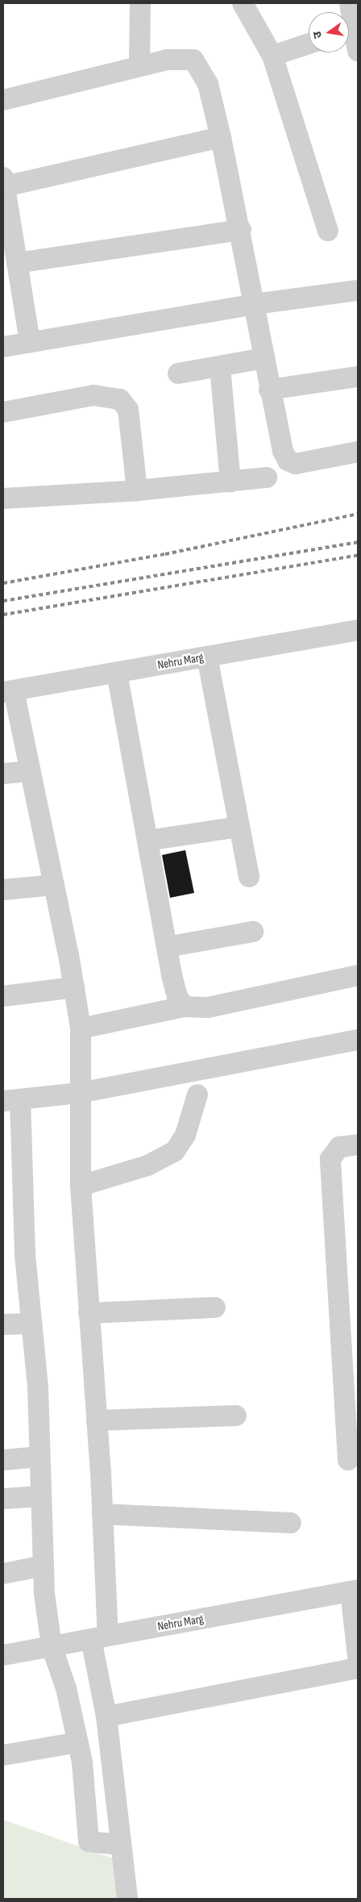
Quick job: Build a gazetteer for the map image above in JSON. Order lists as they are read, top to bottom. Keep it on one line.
{"streets":{"street":["Nehru Marg"]},"north":"left"}
